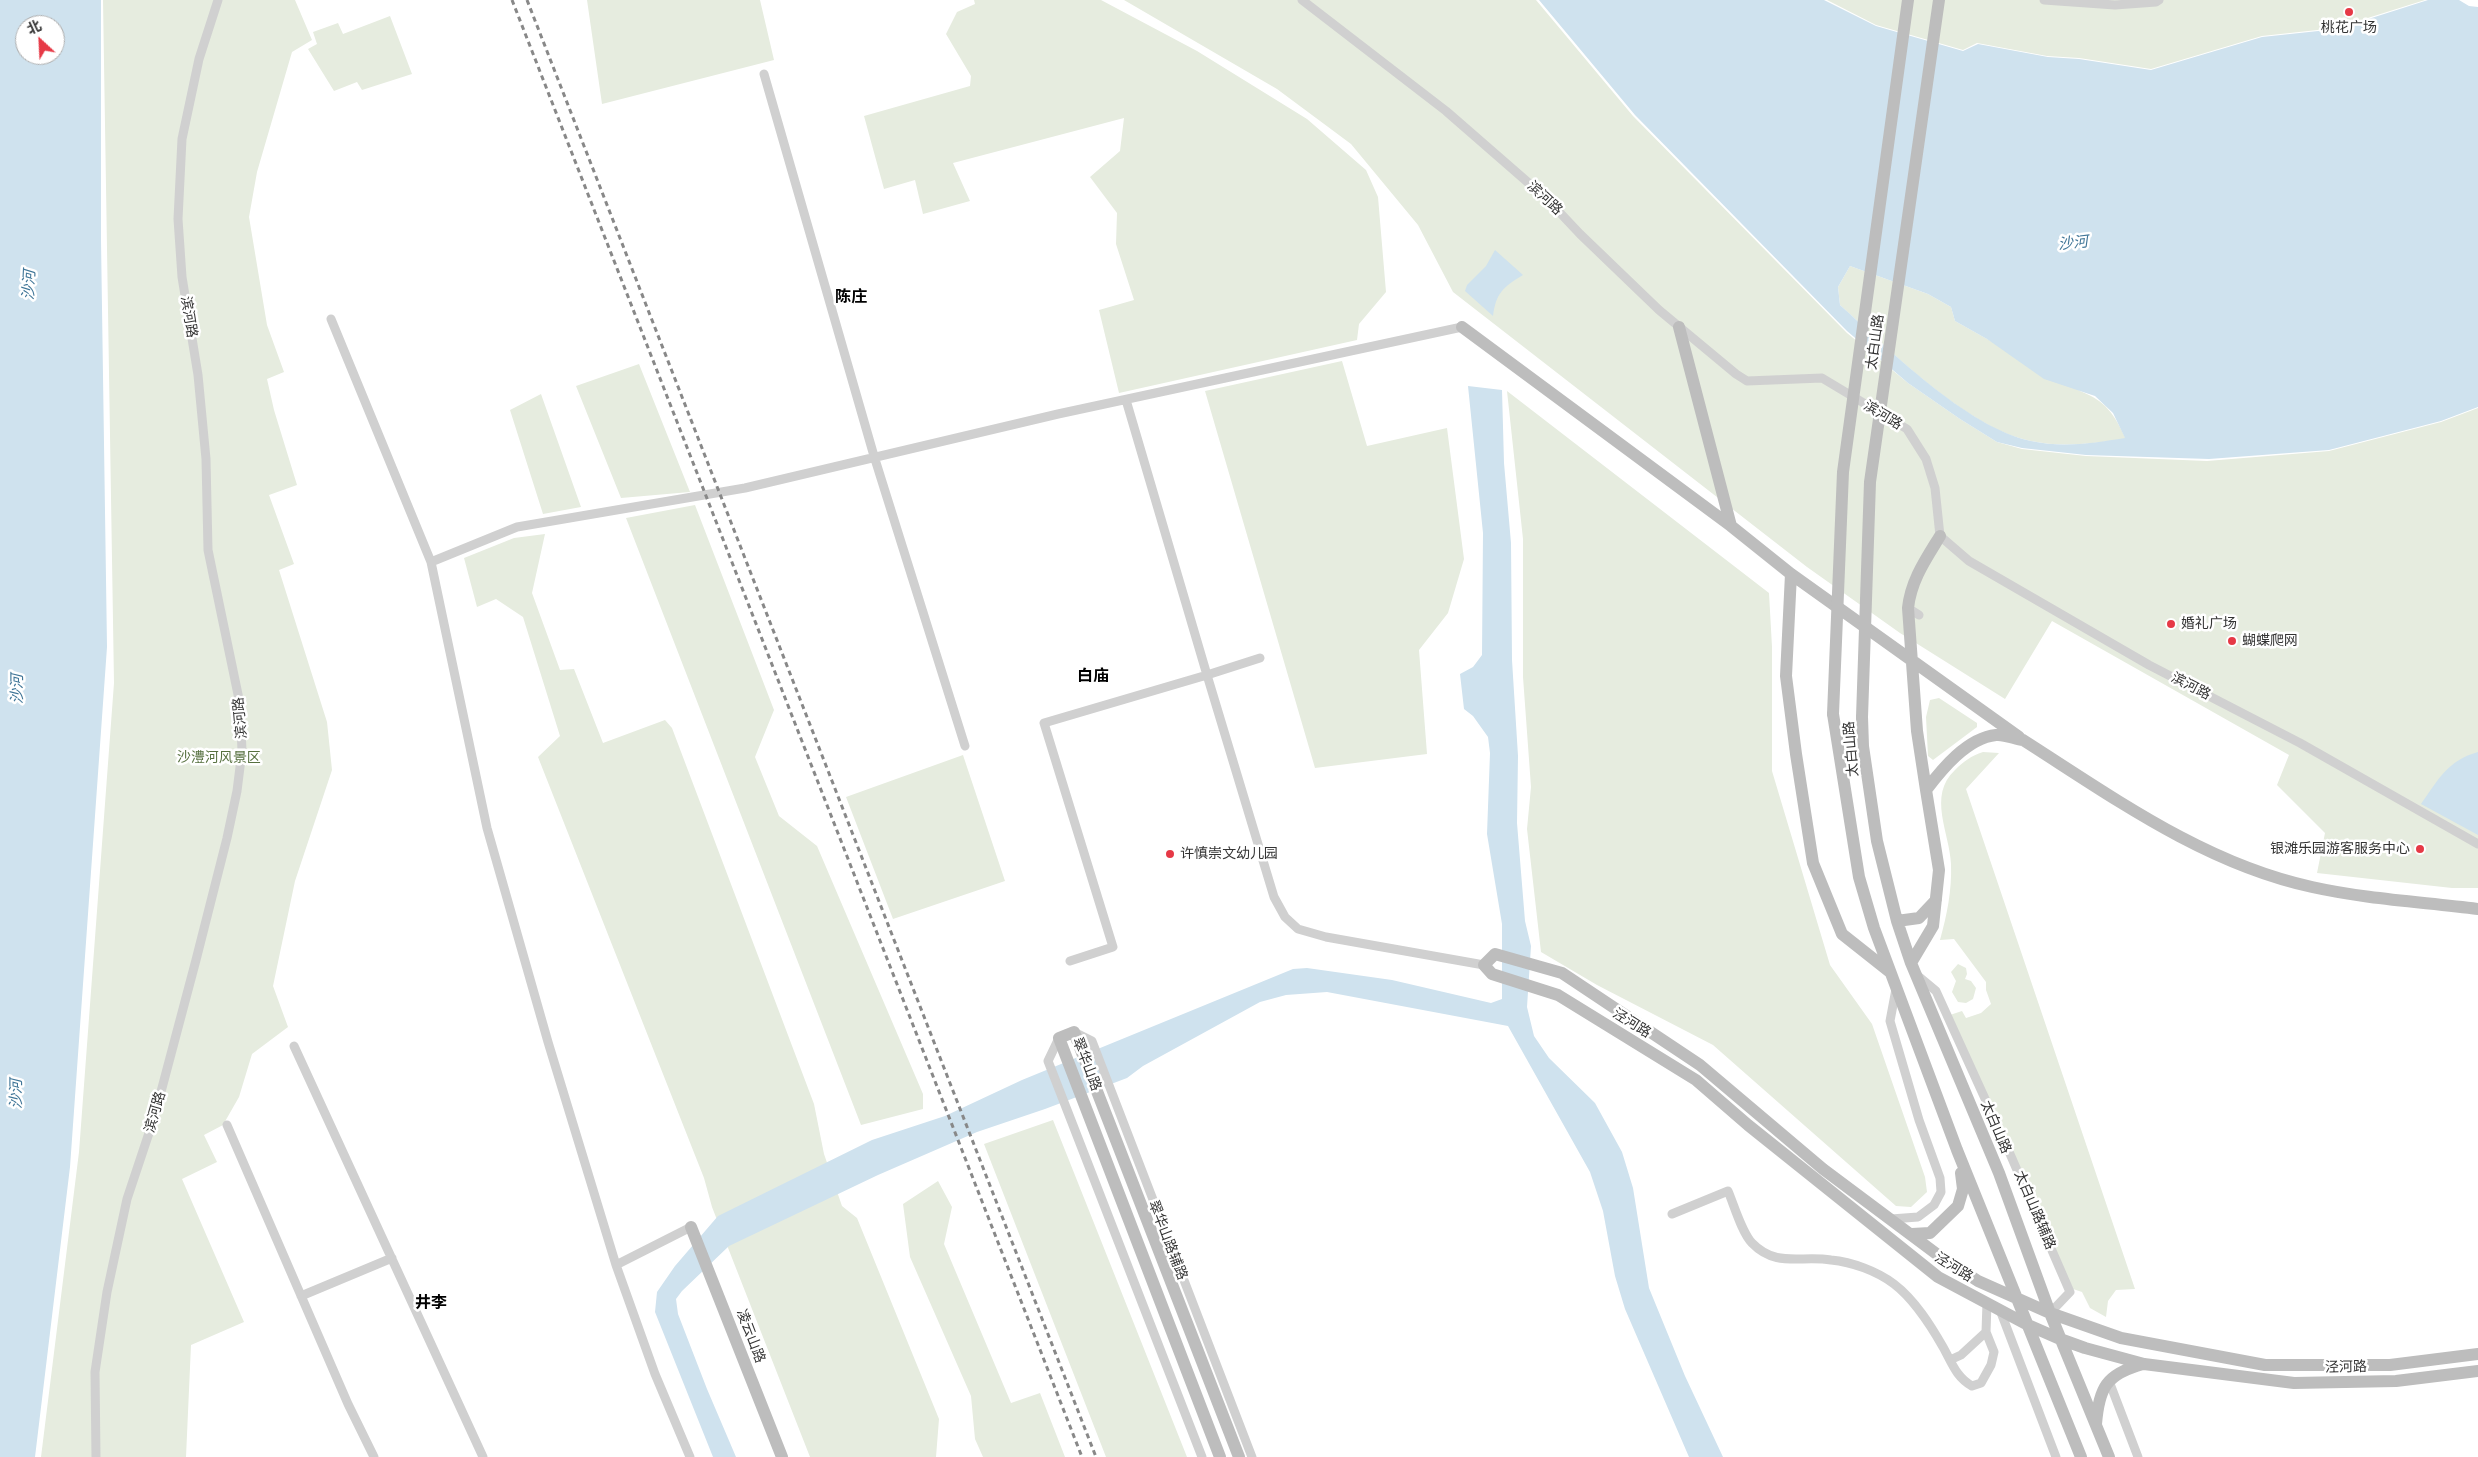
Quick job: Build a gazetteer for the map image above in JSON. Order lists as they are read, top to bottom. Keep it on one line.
{"streets":{"street":["滨河路","太白山路","泾河路","翠华山路","太白山路辅路","翠华山路辅路","凌云山路"]},"crossings":[["太白山路","泾河路"],["太白山路","太白山路辅路"],["泾河路","太白山路辅路"],["翠华山路","翠华山路辅路"]],"districts":["陈庄","白庙","井李"],"water":["沙河"],"parks":["沙澧河风景区"],"places":["桃花广场","婚礼广场","蝴蝶爬网","银滩乐园游客服务中心","许慎崇文幼儿园"],"north":"top left"}
